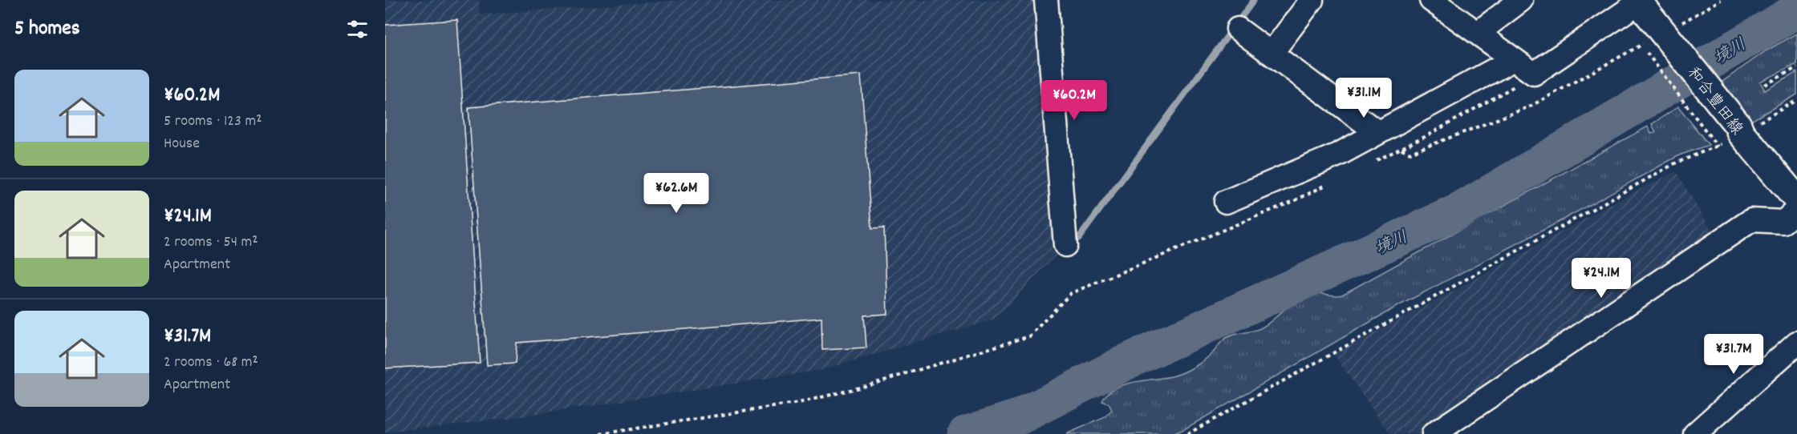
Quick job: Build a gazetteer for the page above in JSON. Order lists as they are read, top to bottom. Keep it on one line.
{"streets":{"main road":["和合豊田線"]},"water":["境川"],"page":{"heading":"5 homes","list":[{"name":"¥60.2M","note":"5 rooms · 123 m² · House"},{"name":"¥24.1M","note":"2 rooms · 54 m² · Apartment"},{"name":"¥31.7M","note":"2 rooms · 68 m² · Apartment"}],"price":["¥31.1M","¥60.2M","¥62.6M","¥24.1M","¥31.7M"]}}
